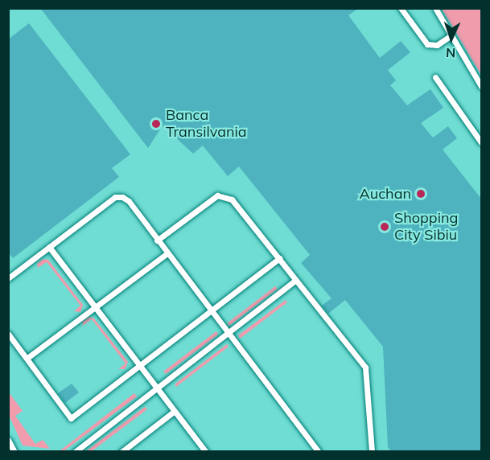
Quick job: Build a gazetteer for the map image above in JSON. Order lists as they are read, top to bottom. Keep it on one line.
{"places":["Banca Transilvania","Auchan","Shopping City Sibiu"],"north":"bottom"}
